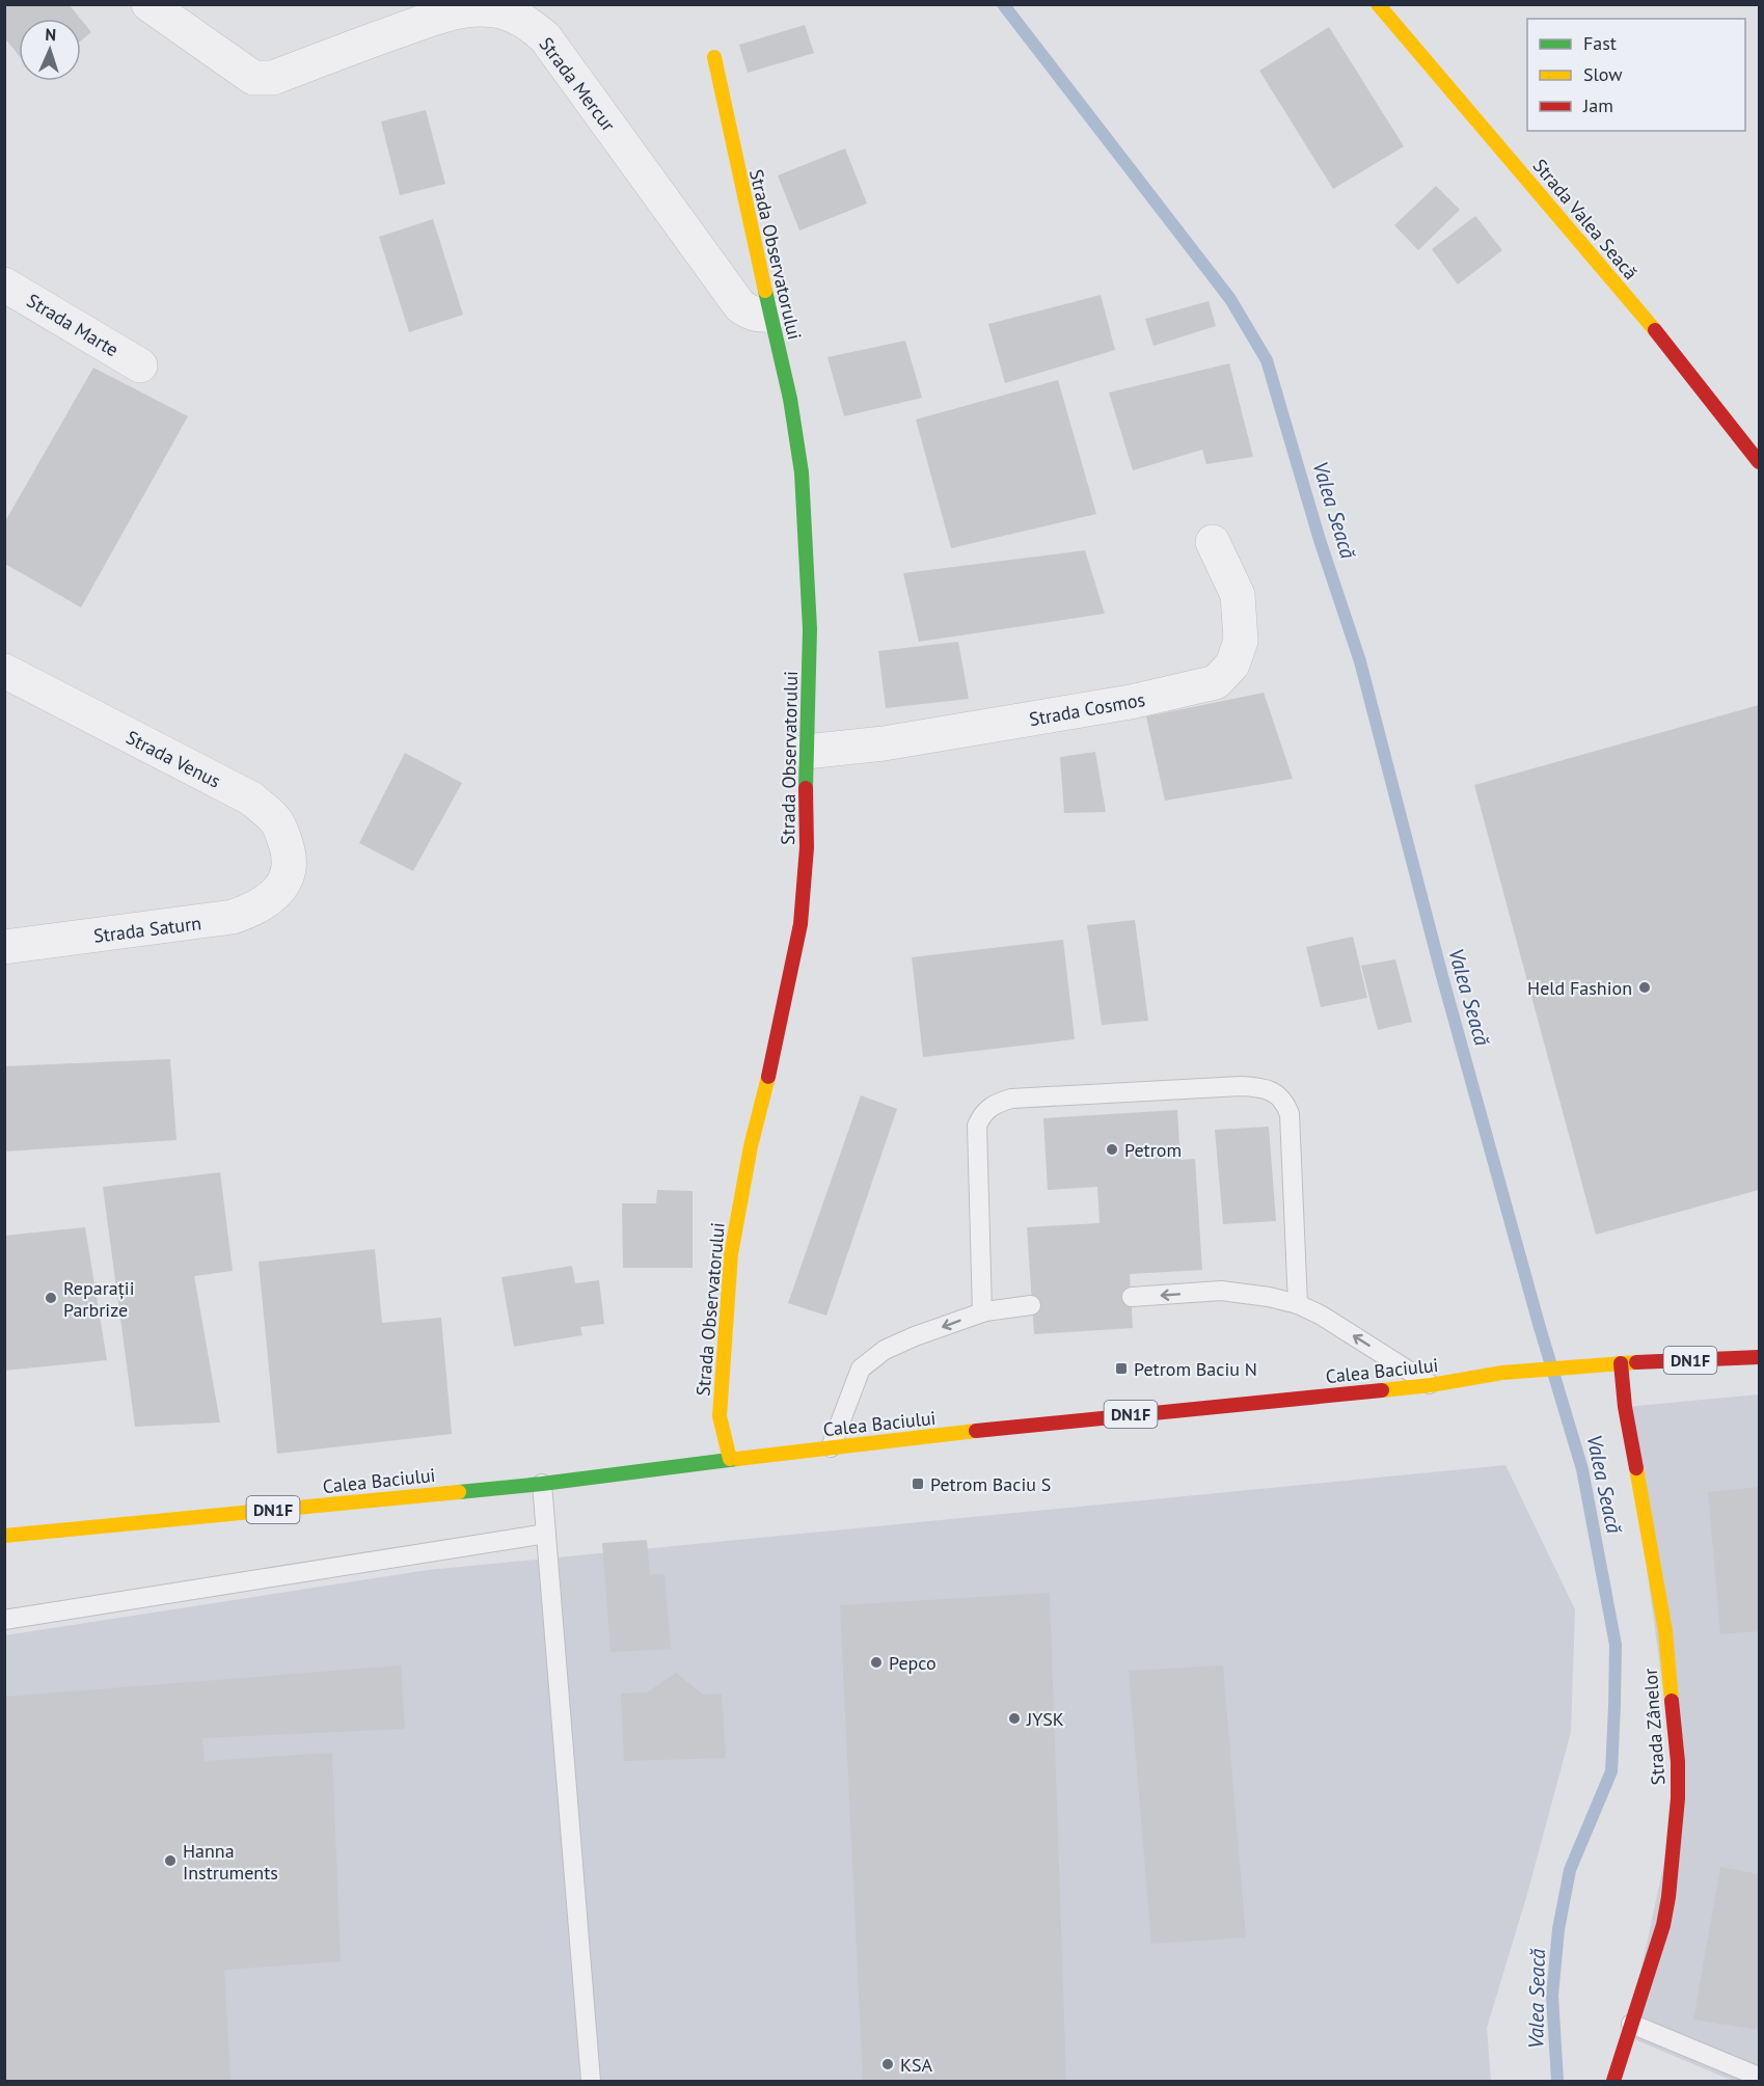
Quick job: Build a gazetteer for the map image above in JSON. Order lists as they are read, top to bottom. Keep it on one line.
{"streets":{"main road":["Strada Valea Seacă","Strada Observatorului","DN1F","Calea Baciului","Strada Zânelor"],"street":["Strada Mercur","Strada Marte","Strada Cosmos","Strada Venus","Strada Saturn"]},"crossings":[["Strada Mercur","Strada Observatorului"],["Strada Observatorului","Strada Cosmos"],["Strada Observatorului","Calea Baciului"],["Strada Venus","Strada Saturn"],["Calea Baciului","Strada Zânelor"]],"water":["Valea Seacă"],"places":{"other":["Held Fashion","Petrom","Reparații Parbrize","Pepco","JYSK","Hanna Instruments","KSA"],"transit":["Petrom Baciu N","Petrom Baciu S"]},"legend":["Fast","Slow","Jam"],"north":"top"}
